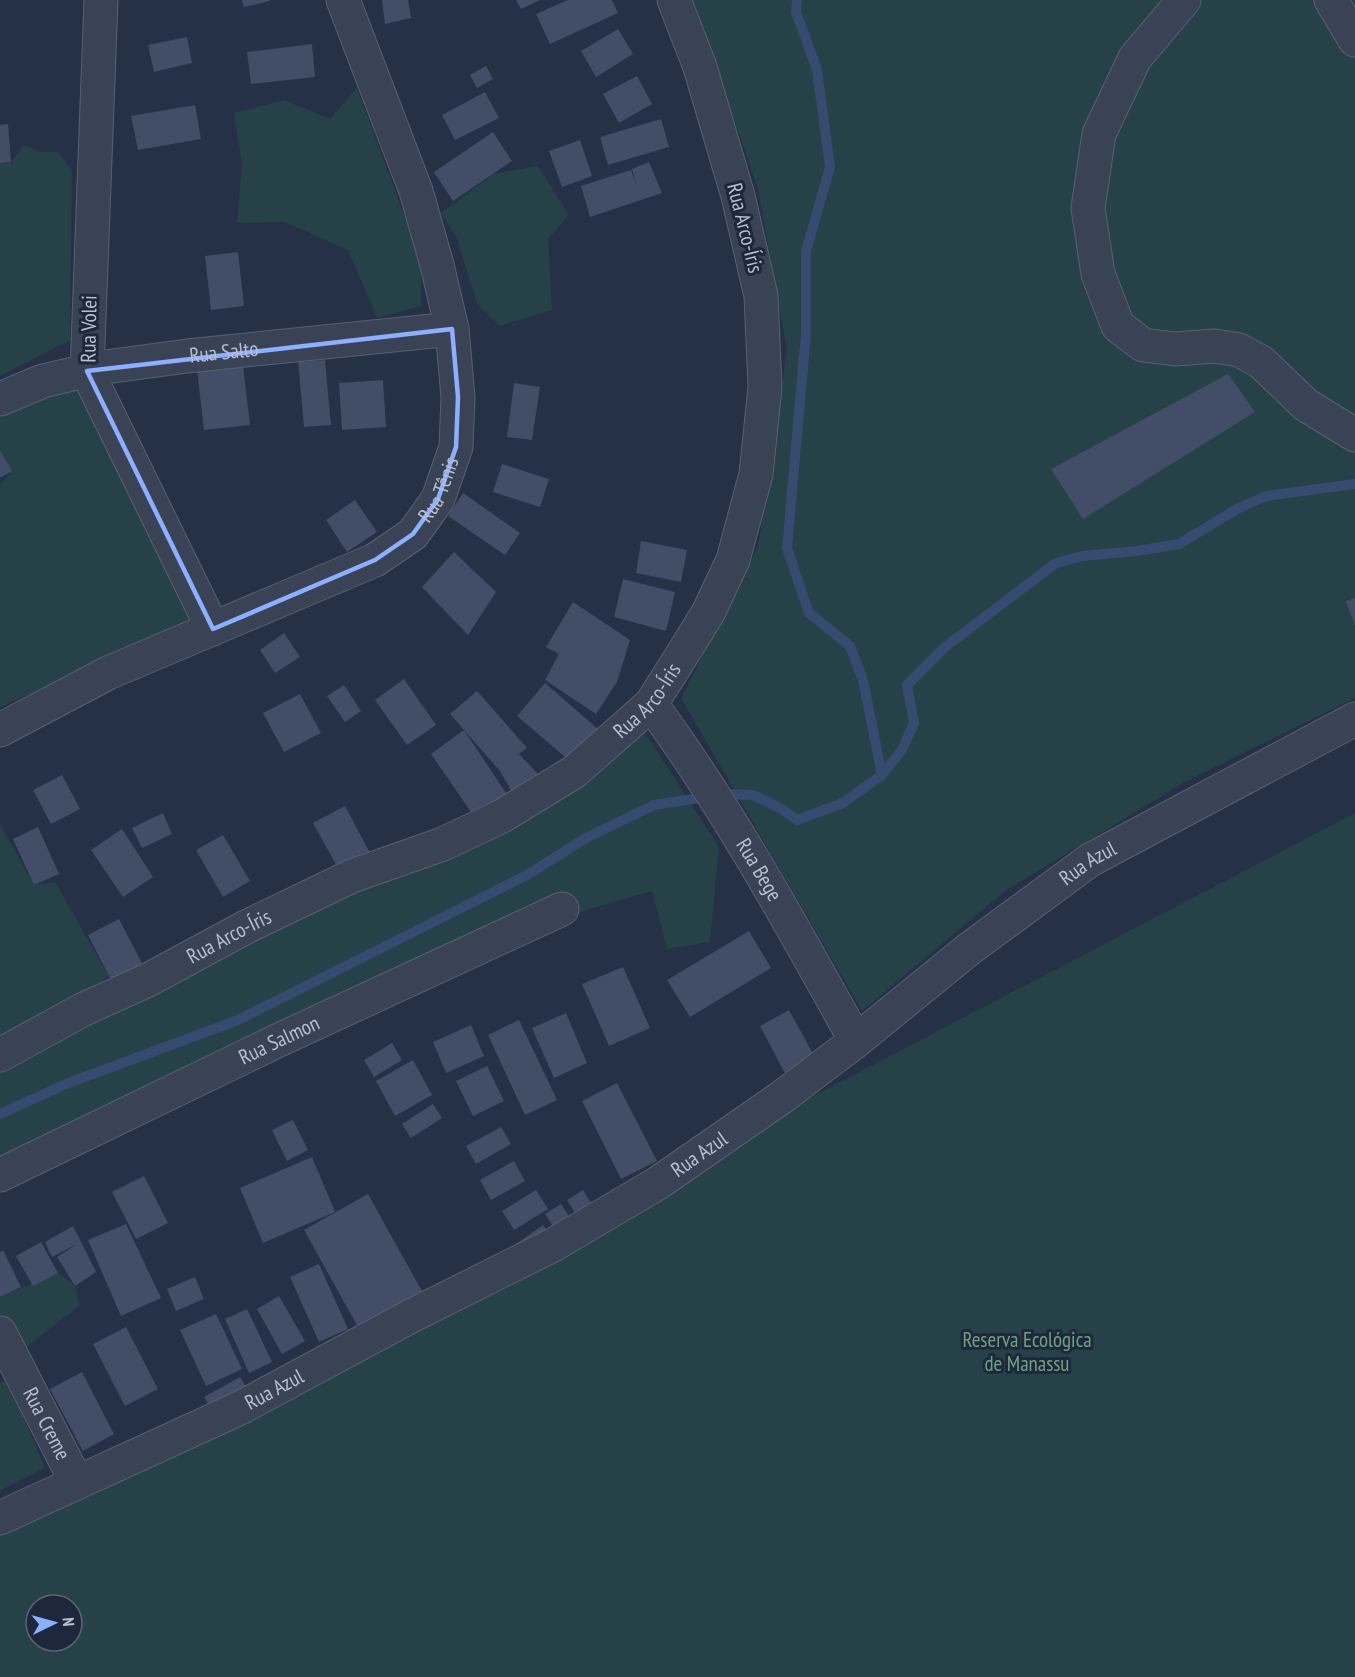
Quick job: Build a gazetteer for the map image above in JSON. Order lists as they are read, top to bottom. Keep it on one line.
{"streets":{"street":["Rua Arco-Íris","Rua Volei","Rua Salto","Rua Tênis","Rua Azul","Rua Bege","Rua Salmon","Rua Creme"]},"crossings":[["Rua Arco-Íris","Rua Bege"],["Rua Volei","Rua Salto"],["Rua Volei","Rua Tênis"],["Rua Salto","Rua Tênis"],["Rua Azul","Rua Bege"],["Rua Azul","Rua Creme"]],"parks":["Reserva Ecológica de Manassu"],"north":"right"}
